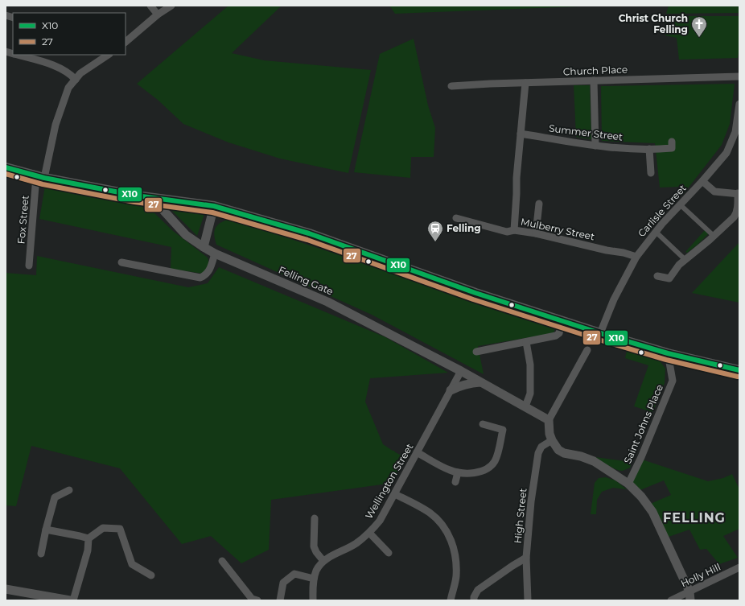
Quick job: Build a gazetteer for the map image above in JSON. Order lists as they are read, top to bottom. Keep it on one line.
{"streets":{"street":["Church Place","Summer Street","Carlisle Street","Fox Street","Mulberry Street","Felling Gate","Saint Johns Place","Wellington Street","High Street","Holly Hill"]},"crossings":[["Carlisle Street","Mulberry Street"],["Felling Gate","Wellington Street"]],"districts":["FELLING"],"places":{"church":["Christ Church Felling"],"station":["Felling"]},"lines":["transit line X10","transit line 27"],"legend":["X10","27"]}
